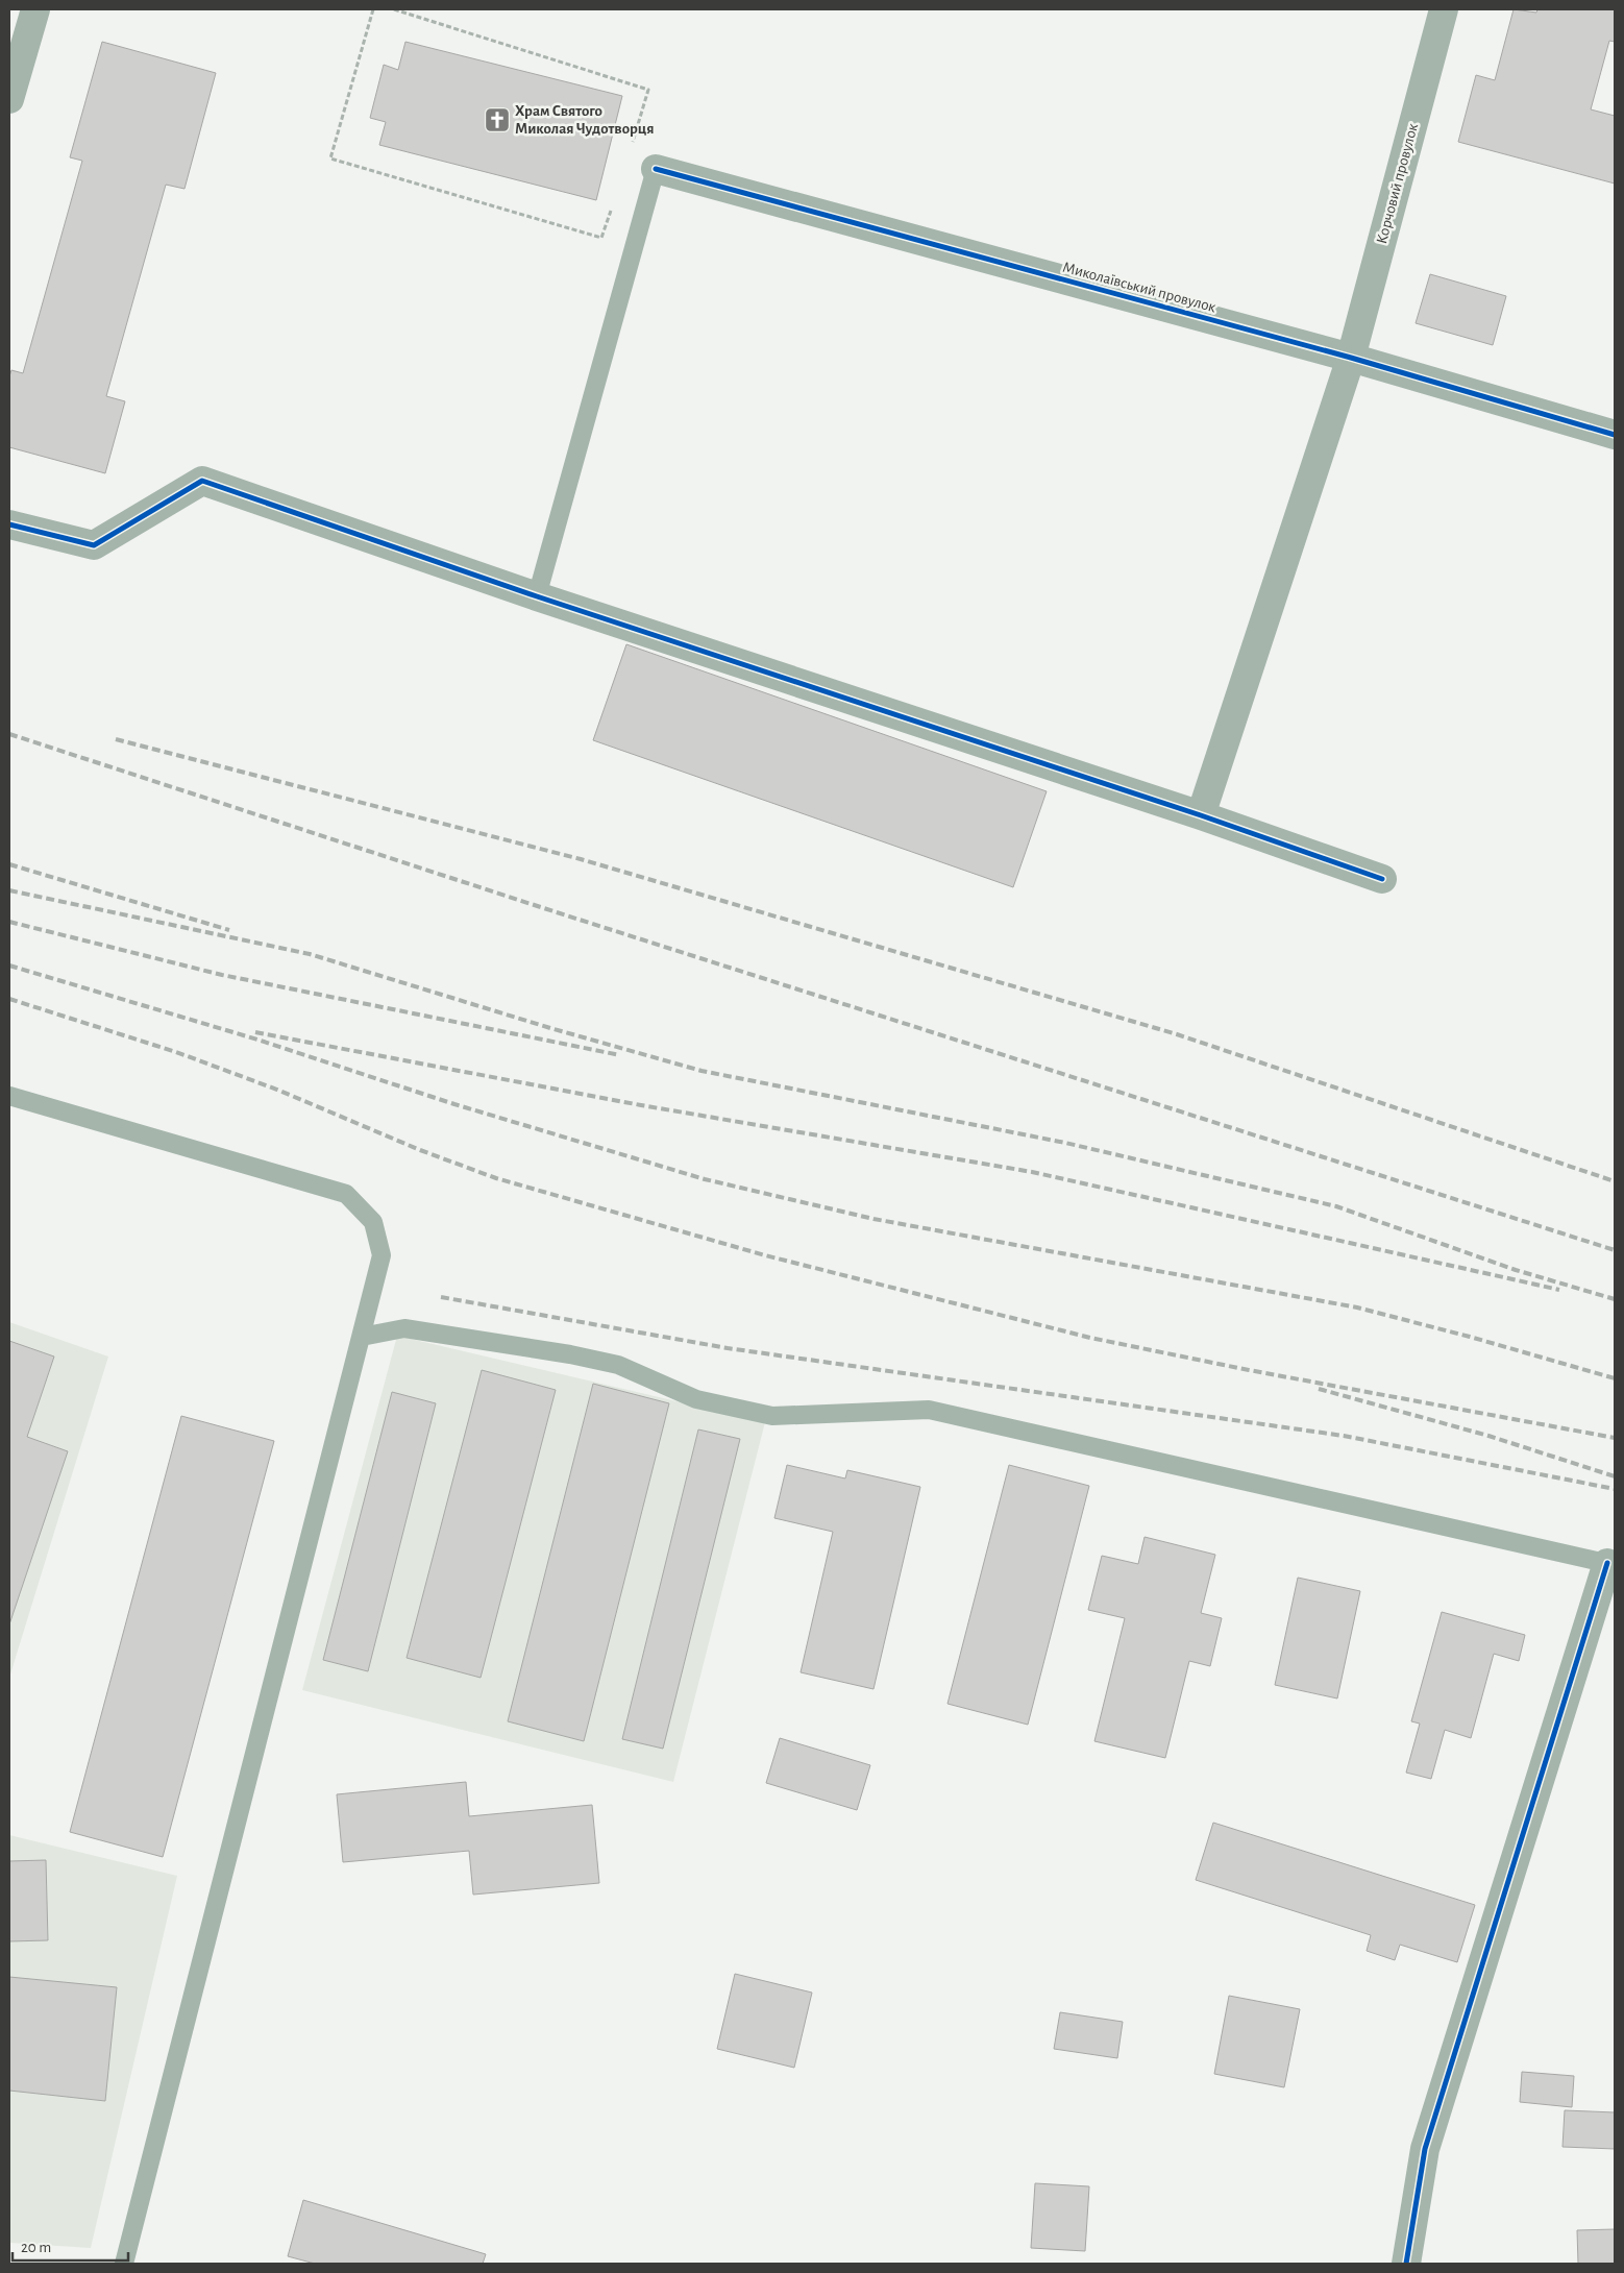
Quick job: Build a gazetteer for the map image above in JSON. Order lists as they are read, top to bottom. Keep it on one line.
{"streets":{"street":["Корчовий провулок","Миколаївський провулок"]},"crossings":[["Корчовий провулок","Миколаївський провулок"]],"places":{"church":["Храм Святого Миколая Чудотворця"]},"scale_bar":"20 m"}
